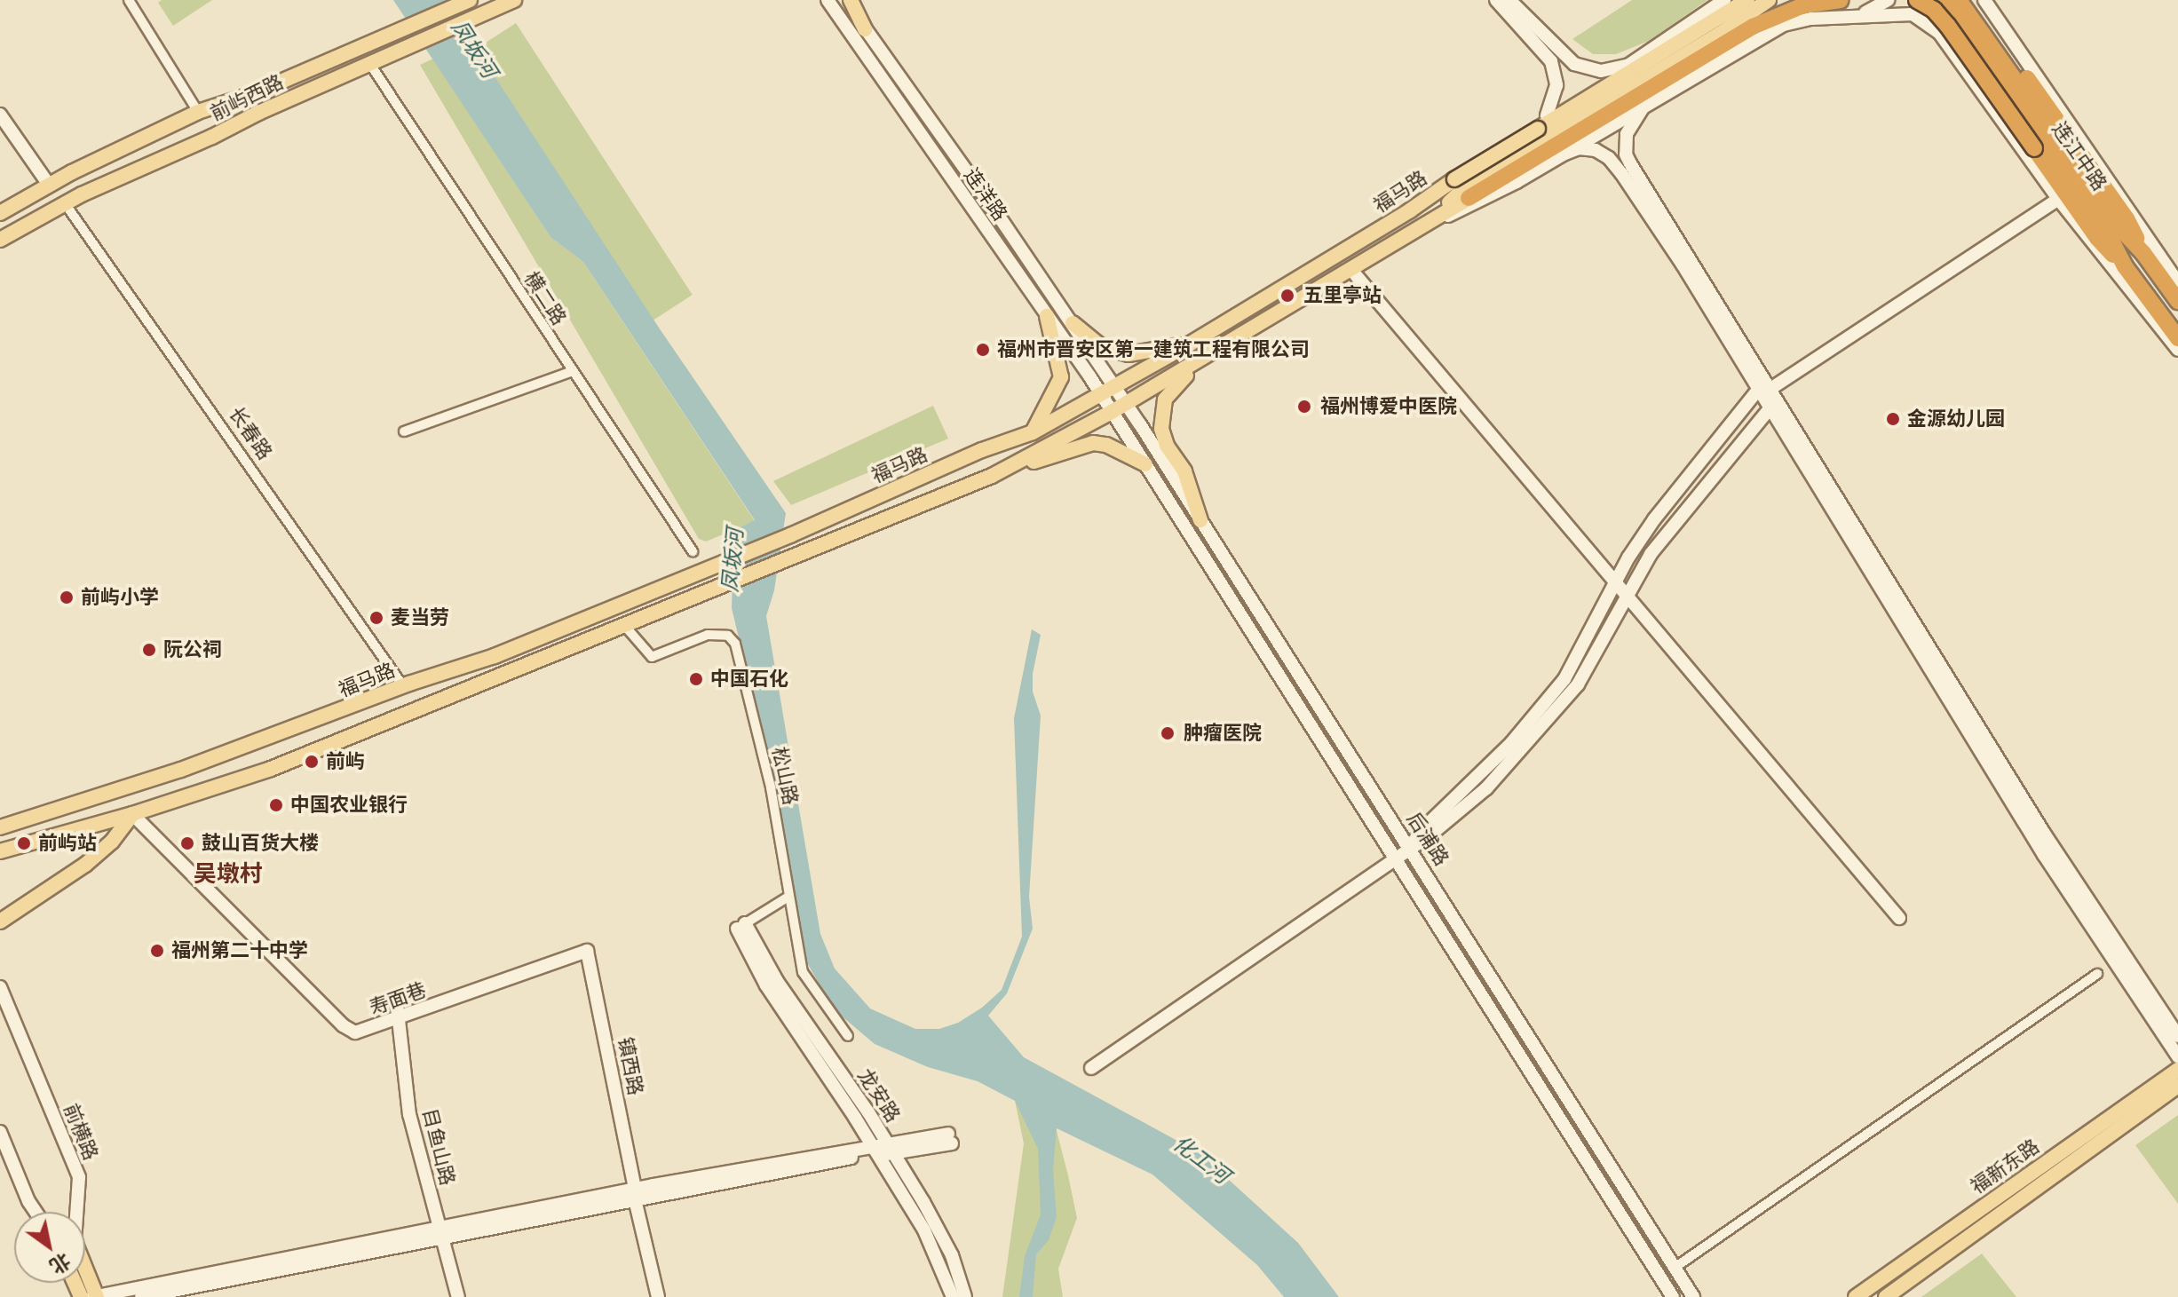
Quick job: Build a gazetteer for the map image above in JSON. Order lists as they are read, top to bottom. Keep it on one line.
{"streets":{"highway":["连江中路"],"main road":["前屿西路","福马路","连洋路","后浦路","寿面巷","镇西路","龙安路","前横路","目鱼山路","福新东路"],"street":["横二路","长春路","松山路"]},"crossings":[["前屿西路","横二路"],["前屿西路","长春路"],["福马路","连洋路"],["福马路","长春路"],["福马路","松山路"],["福马路","后浦路"],["福马路","寿面巷"],["连洋路","后浦路"],["寿面巷","镇西路"],["寿面巷","目鱼山路"]],"districts":["吴墩村"],"water":["凤坂河","化工河"],"places":["五里亭站","福州市晋安区第一建筑工程有限公司","福州博爱中医院","金源幼儿园","前屿小学","麦当劳","阮公祠","中国石化","肿瘤医院","前屿","中国农业银行","前屿站","鼓山百货大楼","福州第二十中学"],"north":"bottom right"}
